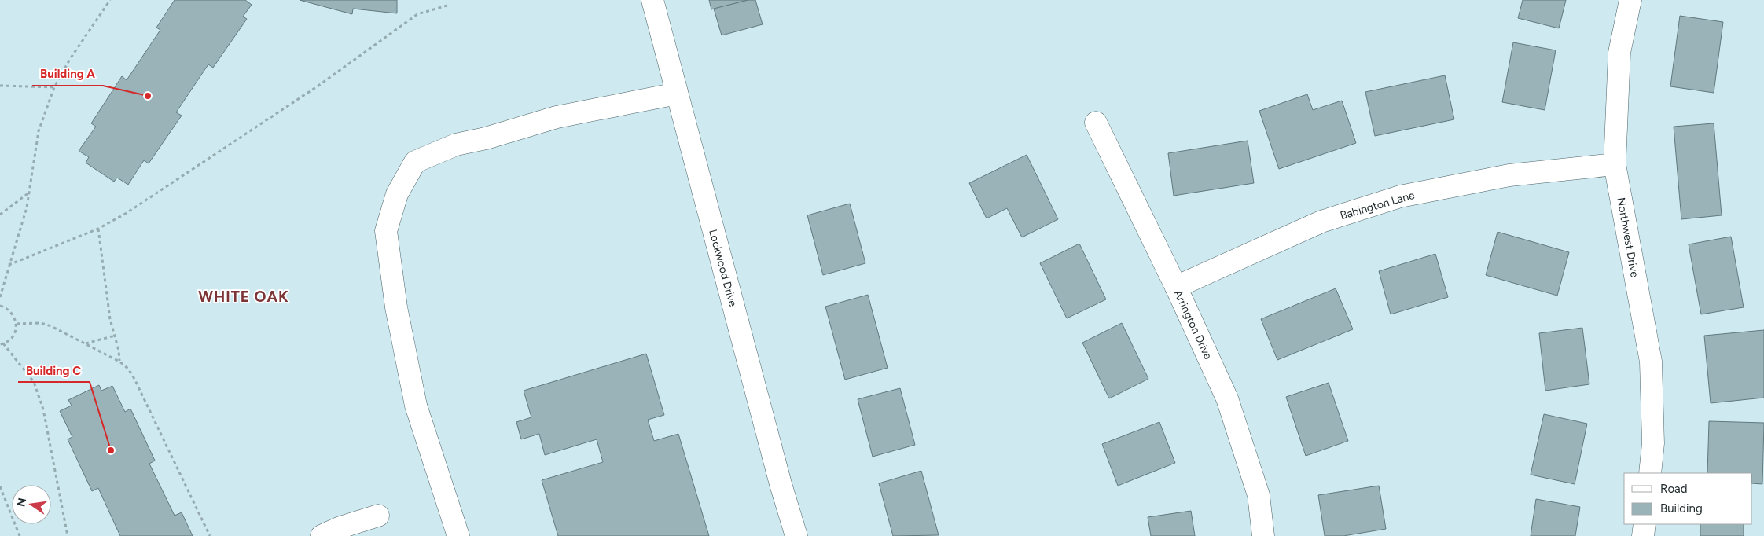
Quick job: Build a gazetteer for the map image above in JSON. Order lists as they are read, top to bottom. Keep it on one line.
{"streets":{"street":["Babington Lane","Northwest Drive","Lockwood Drive","Arrington Drive"]},"crossings":[["Babington Lane","Northwest Drive"],["Babington Lane","Arrington Drive"]],"districts":["WHITE OAK"],"places":["Building A","Building C"],"legend":["Road","Building"],"north":"left"}
